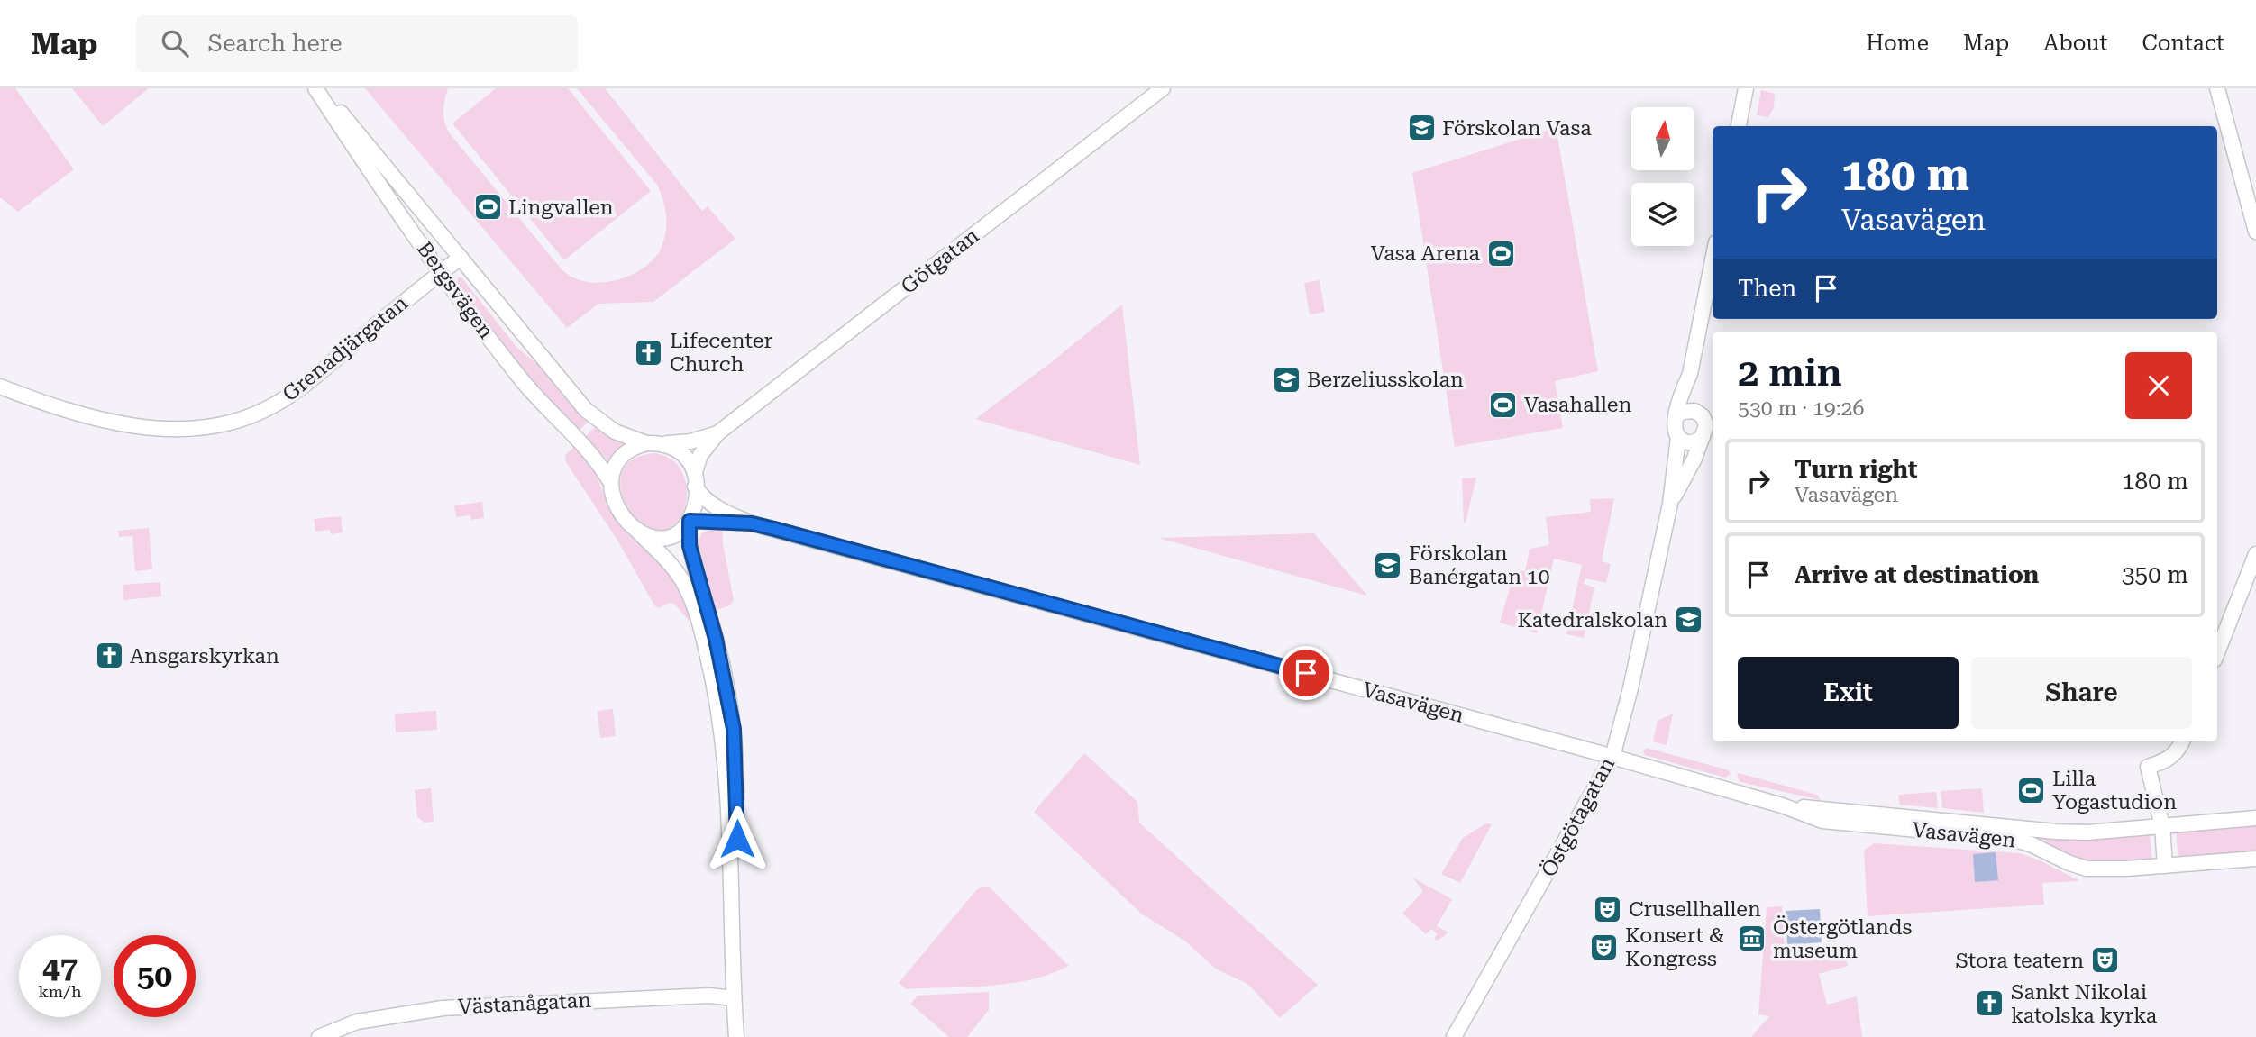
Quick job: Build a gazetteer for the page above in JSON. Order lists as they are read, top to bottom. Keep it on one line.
{"streets":{"main road":["Götgatan","Bergsvägen","Grenadjärgatan","Vasavägen","Östgötagatan","Västanågatan"]},"crossings":[["Götgatan","Bergsvägen"],["Götgatan","Vasavägen"],["Bergsvägen","Grenadjärgatan"],["Bergsvägen","Vasavägen"],["Vasavägen","Östgötagatan"]],"places":{"school or university":["Förskolan Vasa","Berzeliusskolan","Förskolan Banérgatan 10","Katedralskolan"],"sports":["Lingvallen","Vasa Arena","Vasahallen","Lilla Yogastudion"],"church":["Lifecenter Church","Ansgarskyrkan","Sankt Nikolai katolska kyrka"],"theatre":["Crusellhallen","Konsert & Kongress","Stora teatern"],"museum":["Östergötlands museum"]},"north":"top","page":{"header":"Map","search":"Search here","nav":["Home","Map","About","Contact"],"turn":["180 m","Vasavägen"],"then":"Then","heading":["2 min","530 m · 19:26"],"list":[{"name":"Turn right","note":"Vasavägen","value":"180 m"},{"name":"Arrive at destination","value":"350 m"}],"buttons":["Exit","Share"],"speed":"47 km/h","limit":"50"}}
